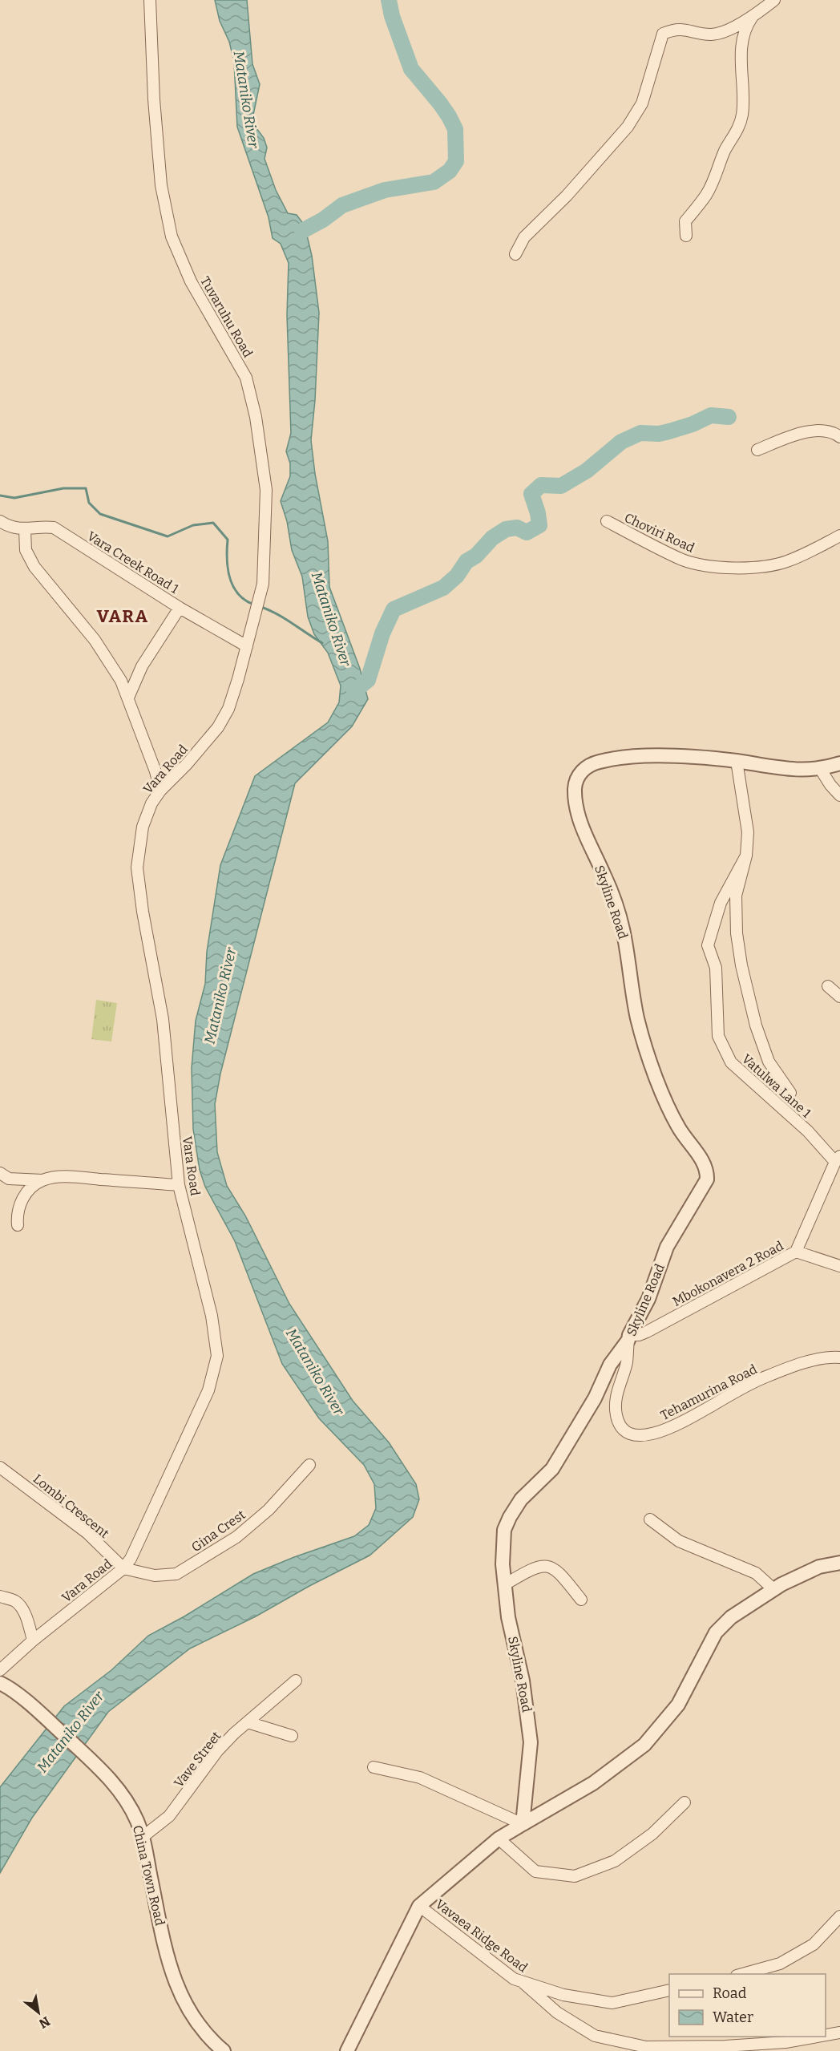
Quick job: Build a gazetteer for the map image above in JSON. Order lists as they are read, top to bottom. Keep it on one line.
{"streets":{"street":["Tuvaruhu Road","Choviri Road","Vara Creek Road 1","Vara Road","Skyline Road","Vatulwa Lane 1","Mbokonavera 2 Road","Tehamurina Road","Lombi Crescent","Gina Crest","Vave Street","China Town Road","Vavaea Ridge Road"]},"crossings":[["Tuvaruhu Road","Vara Creek Road 1"],["Tuvaruhu Road","Vara Road"],["Vara Creek Road 1","Vara Road"],["Vara Road","Lombi Crescent"],["Vara Road","Gina Crest"],["Skyline Road","Mbokonavera 2 Road"],["Skyline Road","Tehamurina Road"],["Mbokonavera 2 Road","Tehamurina Road"],["Lombi Crescent","Gina Crest"],["Vave Street","China Town Road"]],"districts":["VARA"],"water":["Mataniko River"],"legend":["Road","Water"],"north":"bottom right"}
